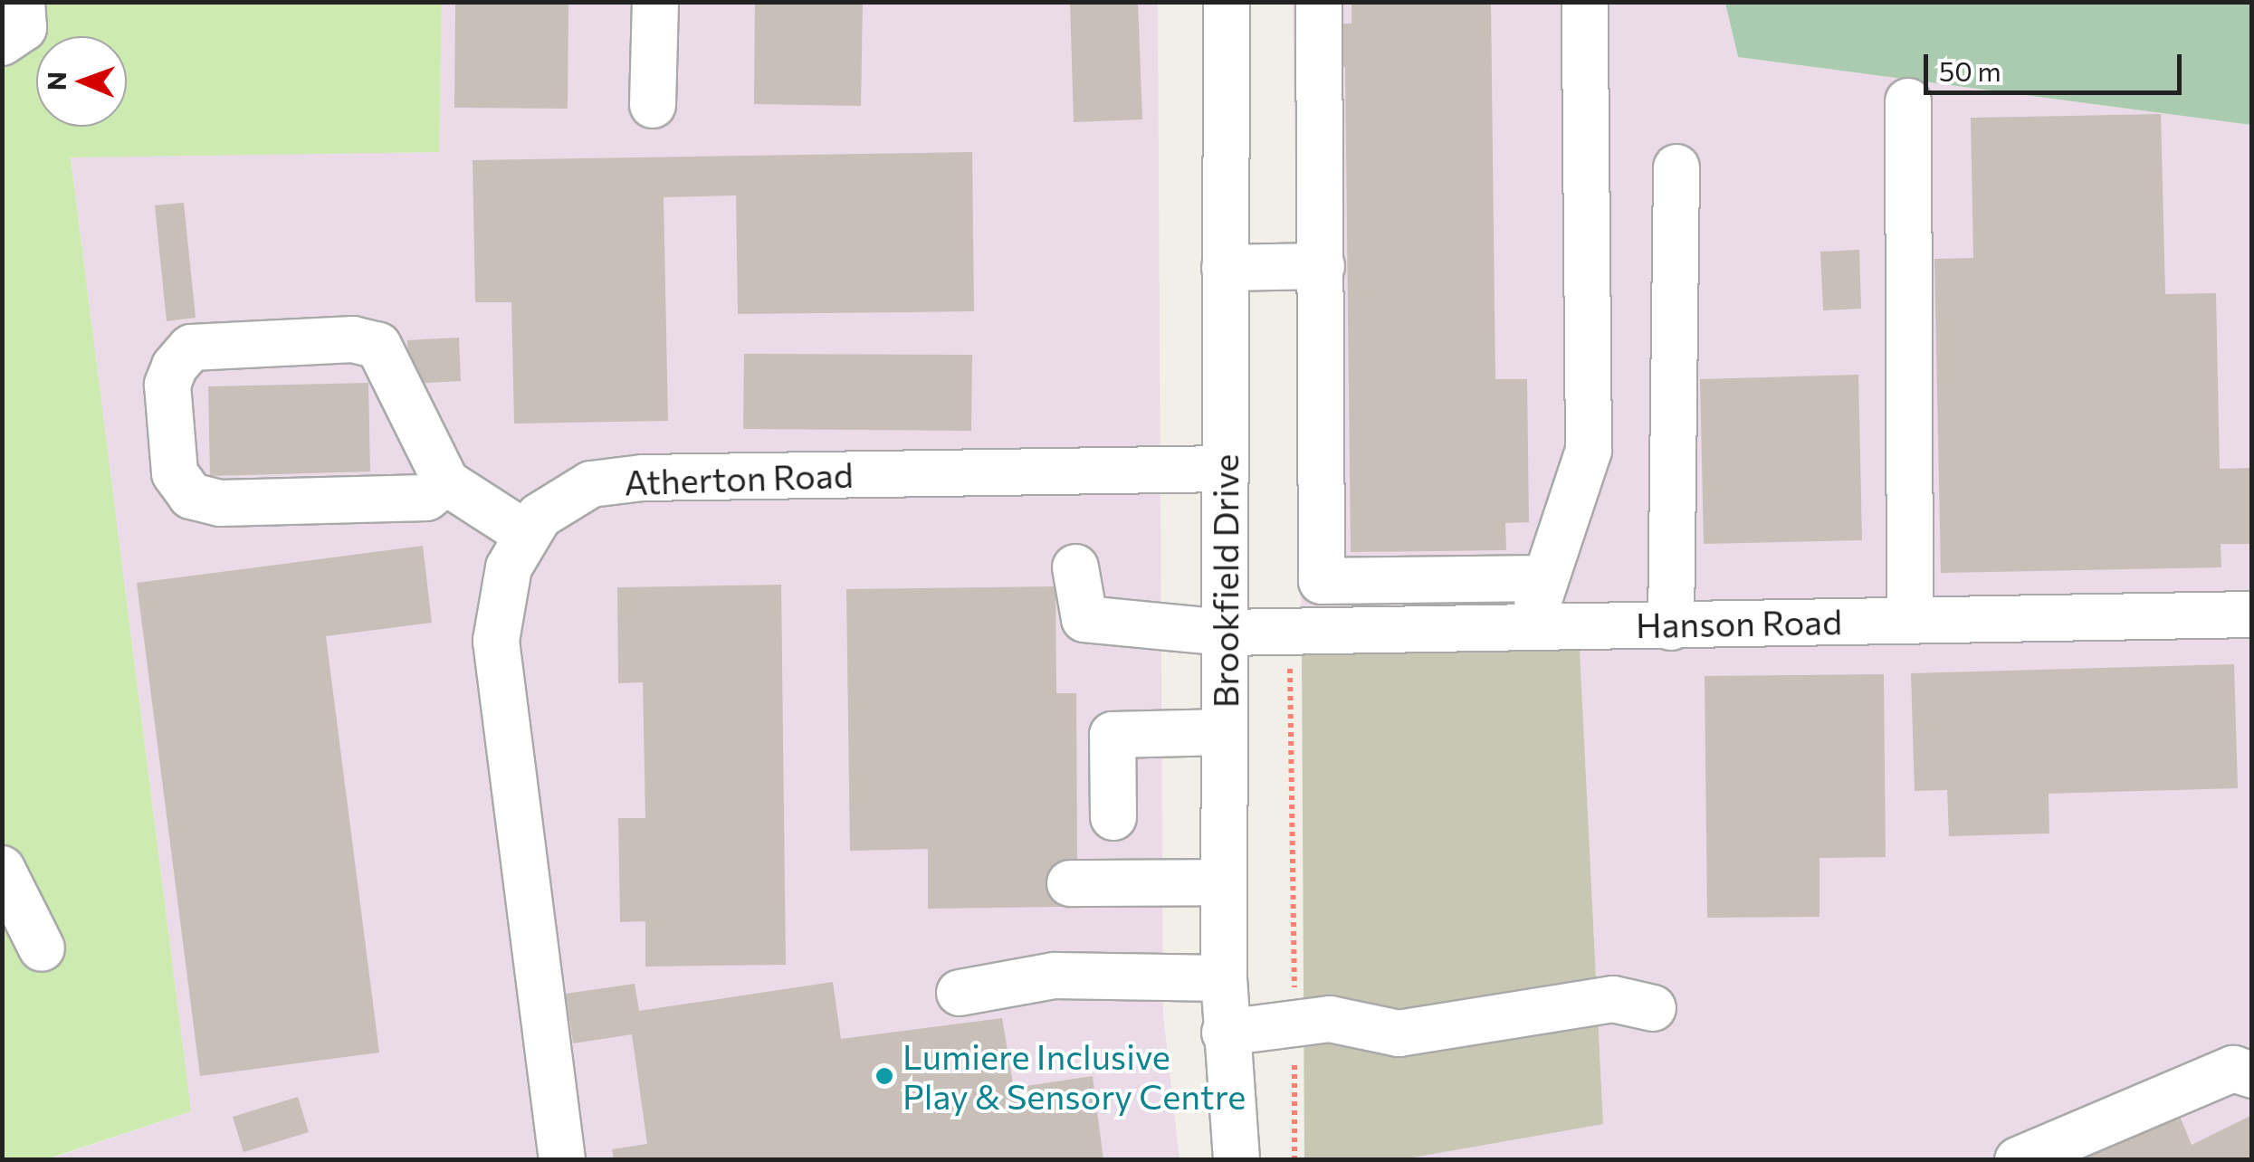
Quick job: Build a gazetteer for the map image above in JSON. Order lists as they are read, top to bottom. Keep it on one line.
{"streets":{"street":["Atherton Road","Brookfield Drive","Hanson Road"]},"crossings":[["Atherton Road","Brookfield Drive"],["Brookfield Drive","Hanson Road"]],"places":["Lumiere Inclusive Play & Sensory Centre"],"scale_bar":"50 m","north":"left"}
